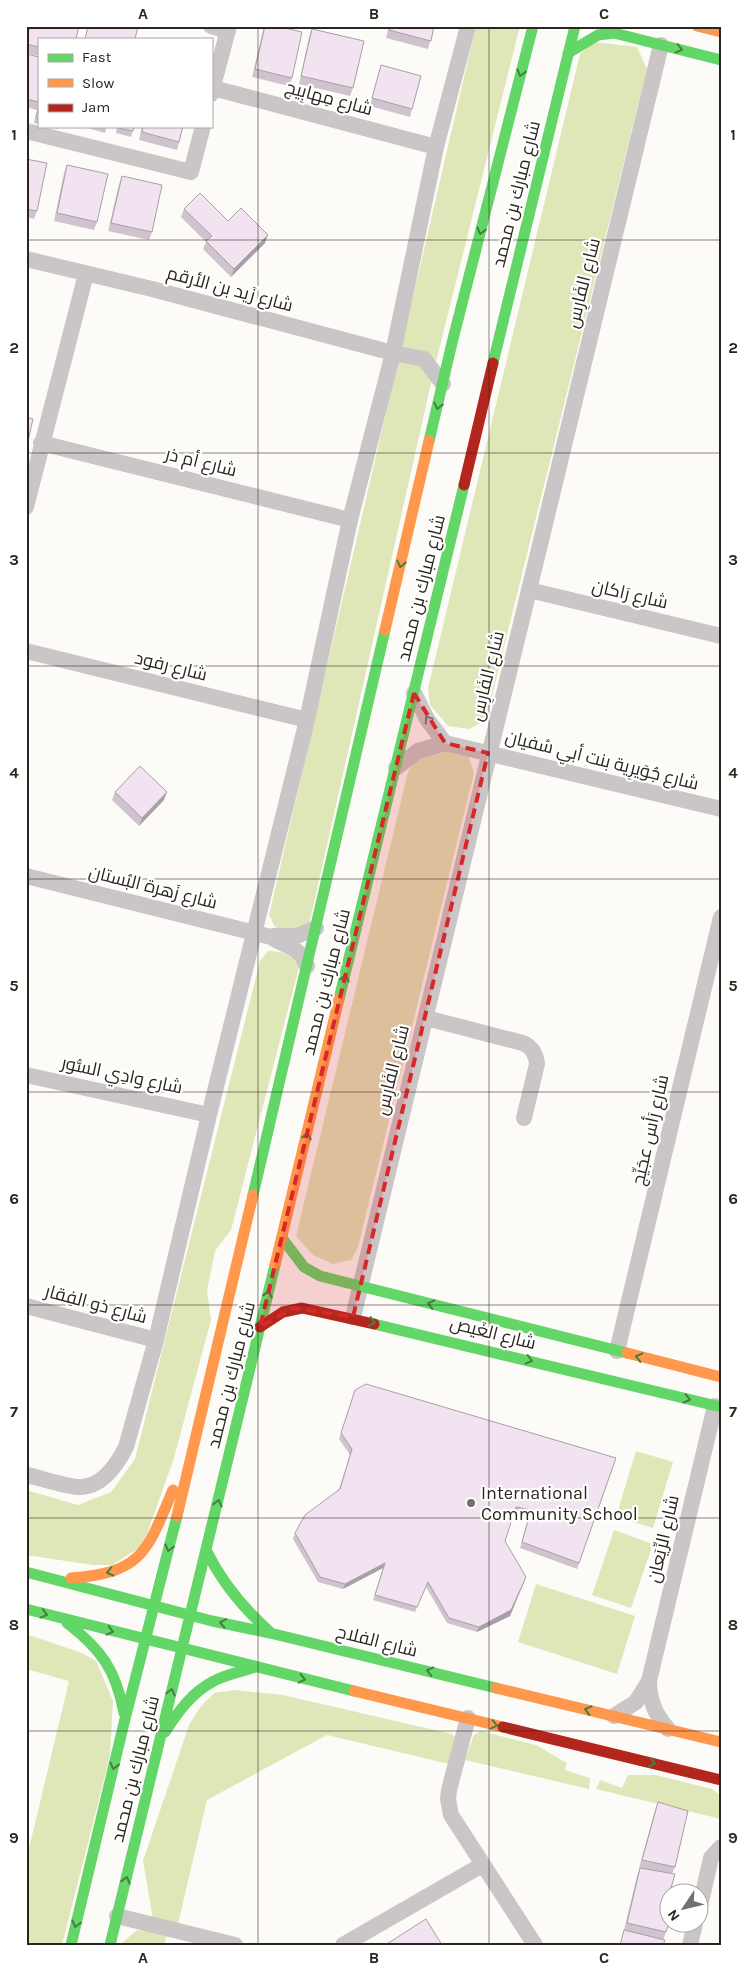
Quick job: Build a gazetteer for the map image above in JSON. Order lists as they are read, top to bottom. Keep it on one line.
{"streets":{"main road":["شارع مبارك بن محمد","شارع الغَيص","شارع الفلاح"],"street":["شارع مِهابِيج","شارع الفَارِس","شارع زَيد بن الأرقم","شارع أم ذر","شارع رَاكان","شارع رفود","شارع جُوَيرِية بنت أبي سُفيان","شارع زَهرة البُستان","شارع وادِي السُّور","شارع رَأس عجَيِّج","شارع ذو الفِقار","شارع الرِّيَعان"]},"crossings":[["شارع مبارك بن محمد","شارع جُوَيرِية بنت أبي سُفيان"],["شارع مبارك بن محمد","شارع زَهرة البُستان"],["شارع مبارك بن محمد","شارع الغَيص"],["شارع مبارك بن محمد","شارع الفلاح"],["شارع الفَارِس","شارع رَاكان"],["شارع الفَارِس","شارع جُوَيرِية بنت أبي سُفيان"],["شارع الفَارِس","شارع الغَيص"],["شارع رَأس عجَيِّج","شارع الغَيص"],["شارع الغَيص","شارع الرِّيَعان"],["شارع الرِّيَعان","شارع الفلاح"]],"places":["International Community School"],"legend":["Fast","Slow","Jam"],"north":"bottom left","grid":{"columns":["A","B","C"],"rows":["1","2","3","4","5","6","7","8","9"]}}
